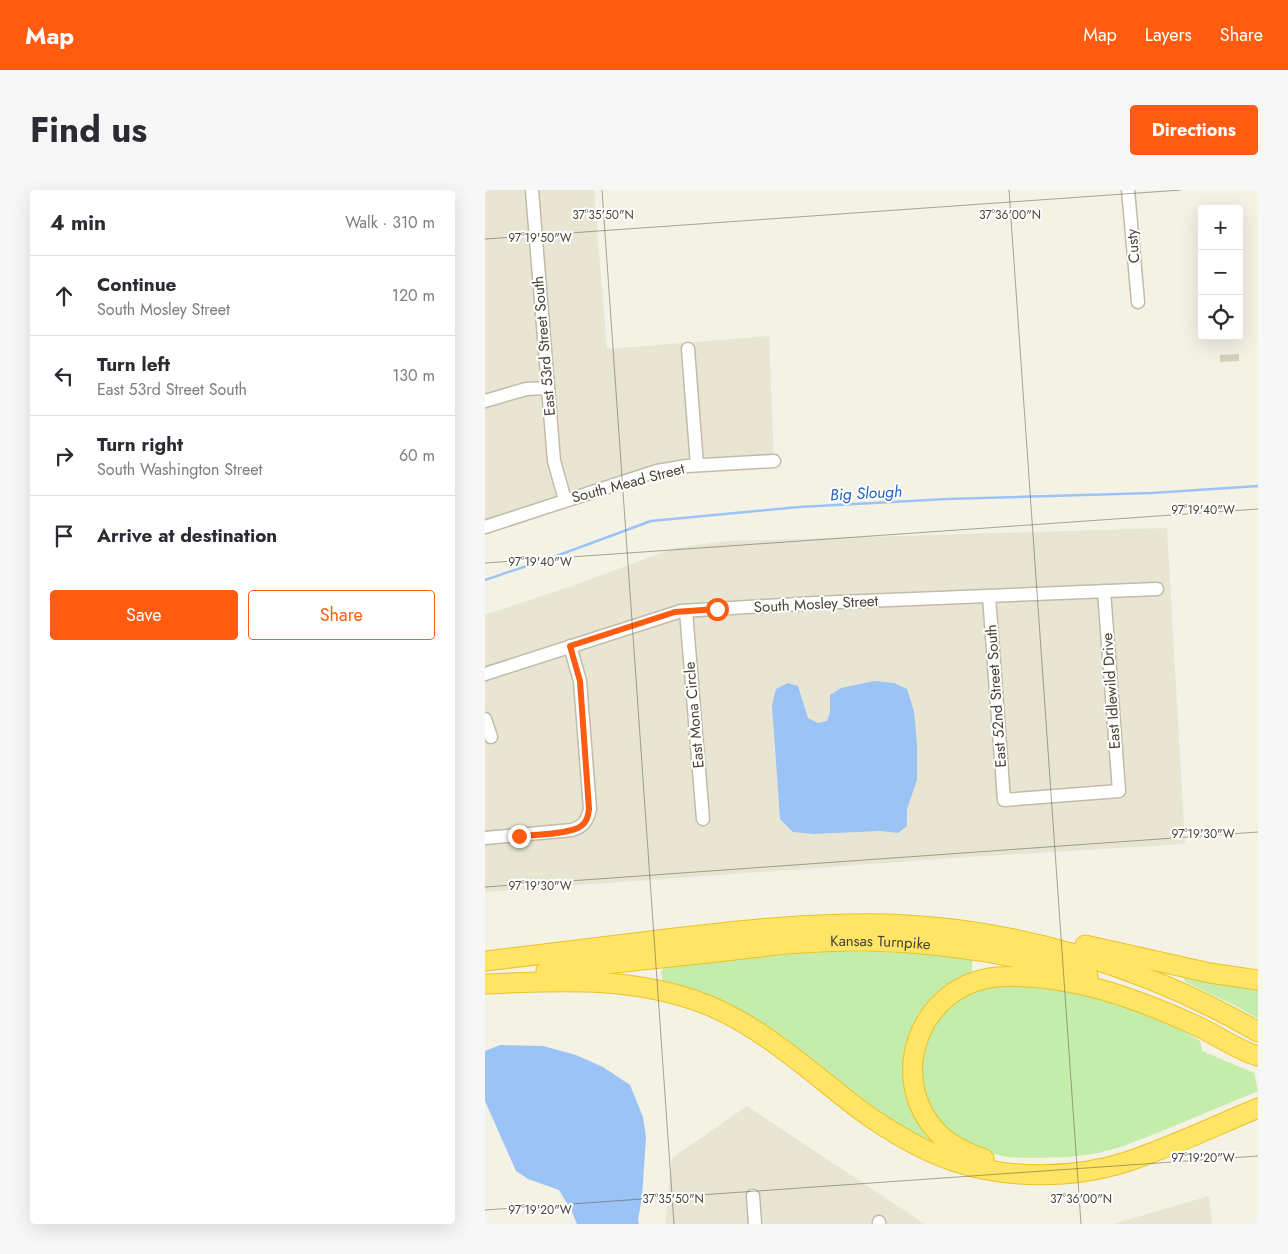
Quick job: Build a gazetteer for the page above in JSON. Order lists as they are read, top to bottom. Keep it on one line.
{"streets":{"highway":["Kansas Turnpike"],"street":["Custy","East 53rd Street South","South Mead Street","South Mosley Street","East Idlewild Drive","East 52nd Street South","East Mona Circle"]},"crossings":[["East 53rd Street South","South Mead Street"],["South Mosley Street","East Idlewild Drive"],["South Mosley Street","East 52nd Street South"],["South Mosley Street","East Mona Circle"],["East Idlewild Drive","East 52nd Street South"]],"water":["Big Slough"],"page":{"header":"Map","nav":["Map","Layers","Share"],"title":"Find us","buttons":["Directions",["Save","Share"]],"heading":["4 min","Walk · 310 m"],"map_buttons":["+","−"],"list":[["Continue","South Mosley Street","120 m"],["Turn left","East 53rd Street South","130 m"],["Turn right","South Washington Street","60 m"],"Arrive at destination"]},"coordinates":["37°35'50\"N","37°36'00\"N","97°19'50\"W","97°19'40\"W","97°19'30\"W","97°19'20\"W"]}
